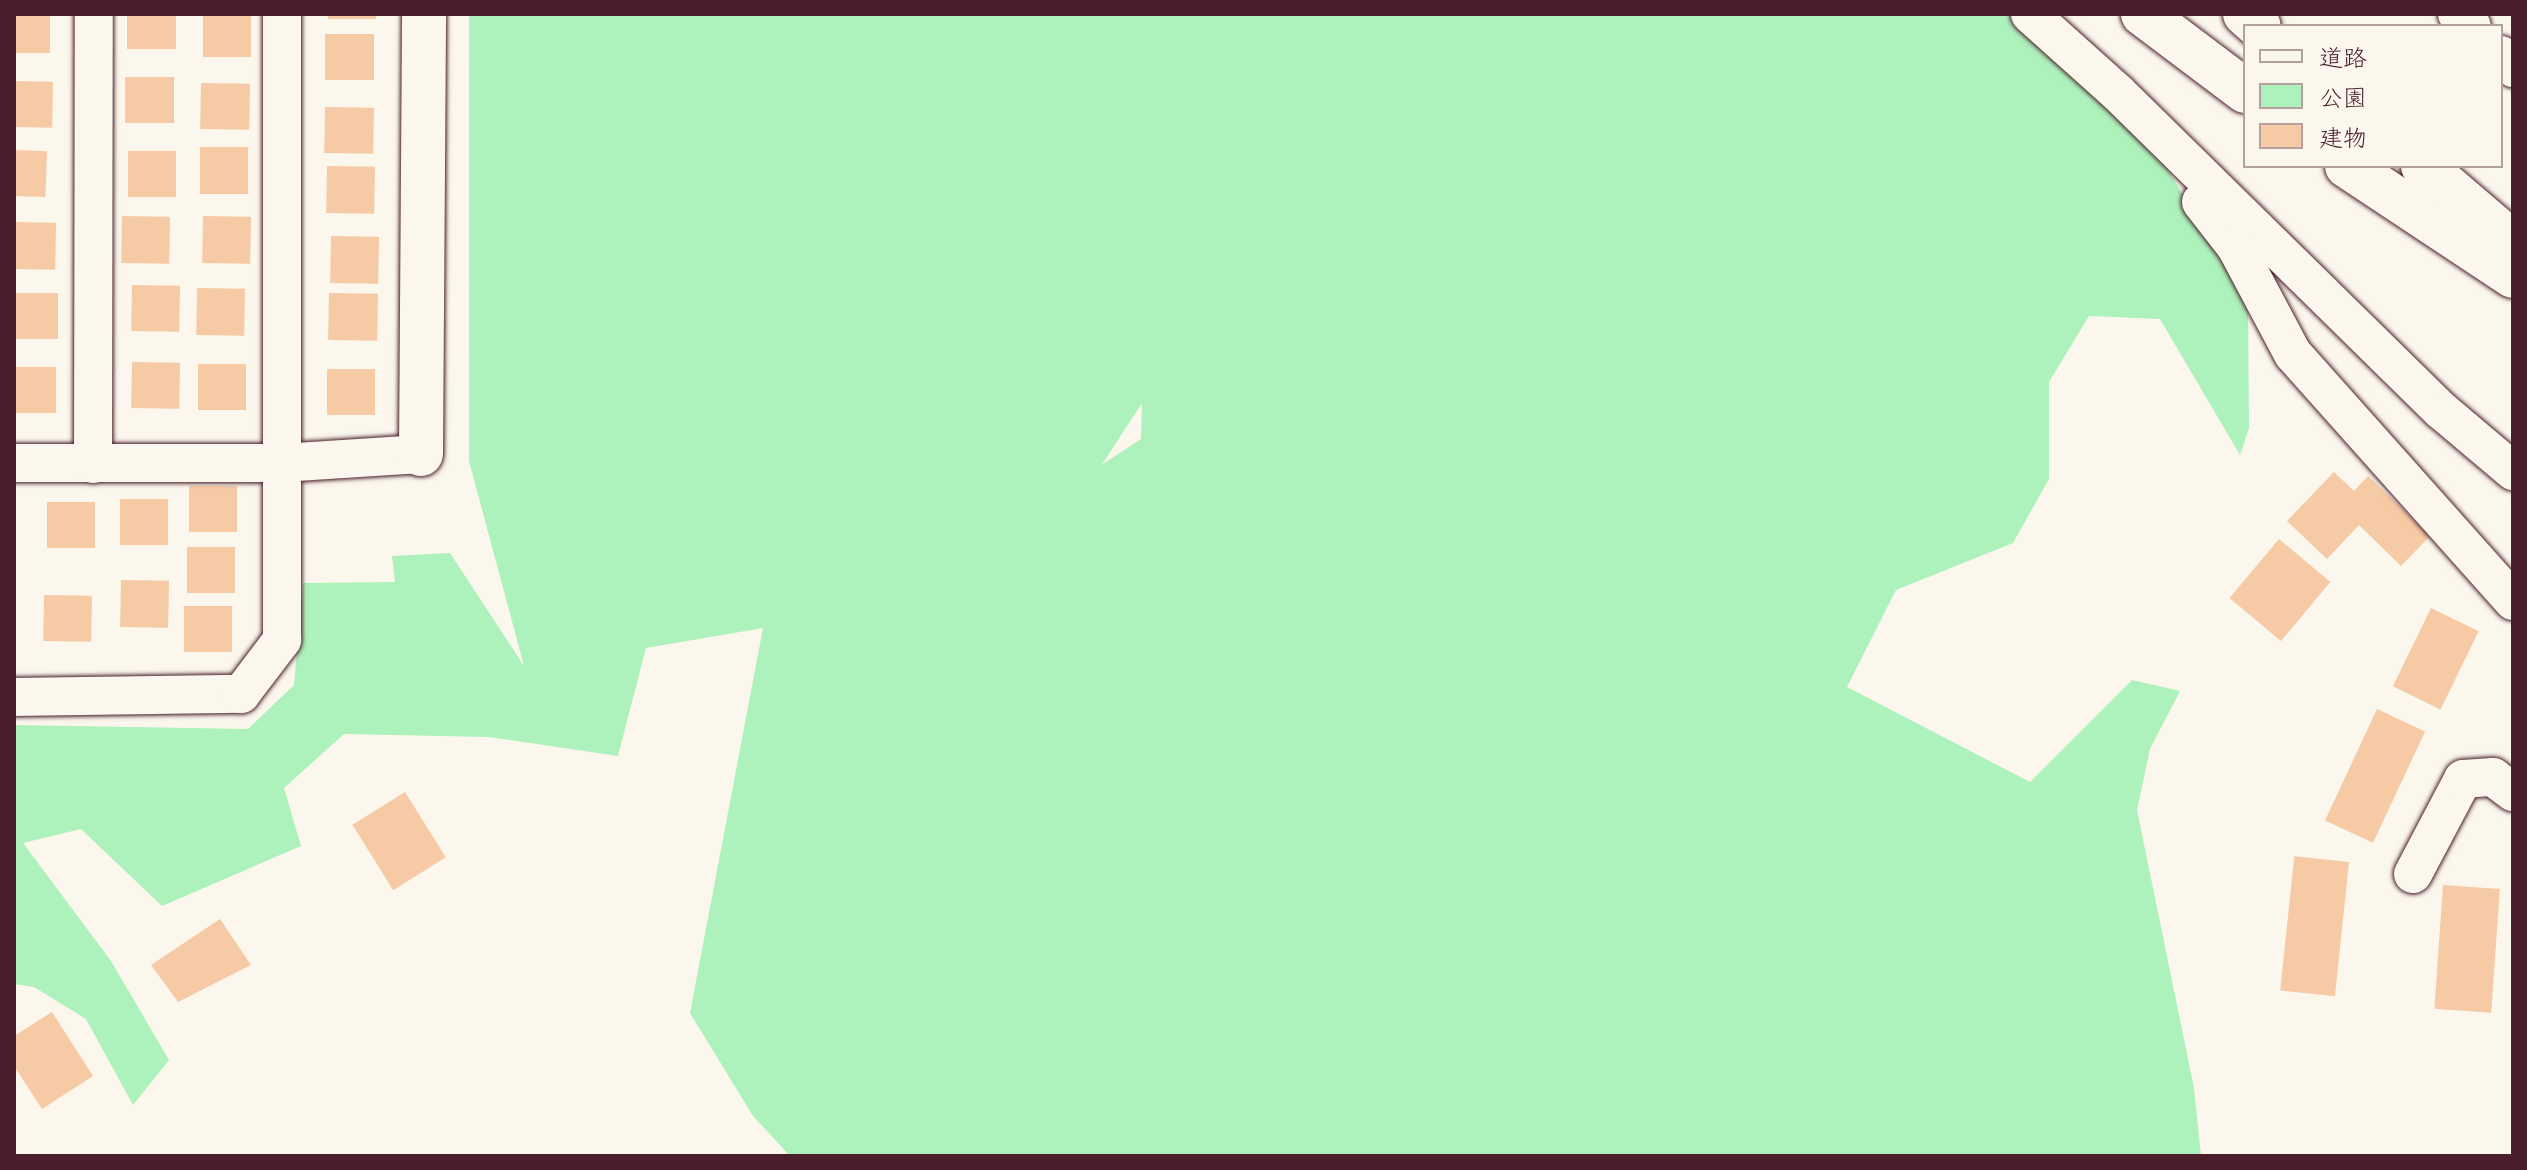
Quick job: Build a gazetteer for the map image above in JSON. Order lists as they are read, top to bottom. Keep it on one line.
{"legend":["道路","公園","建物"]}
